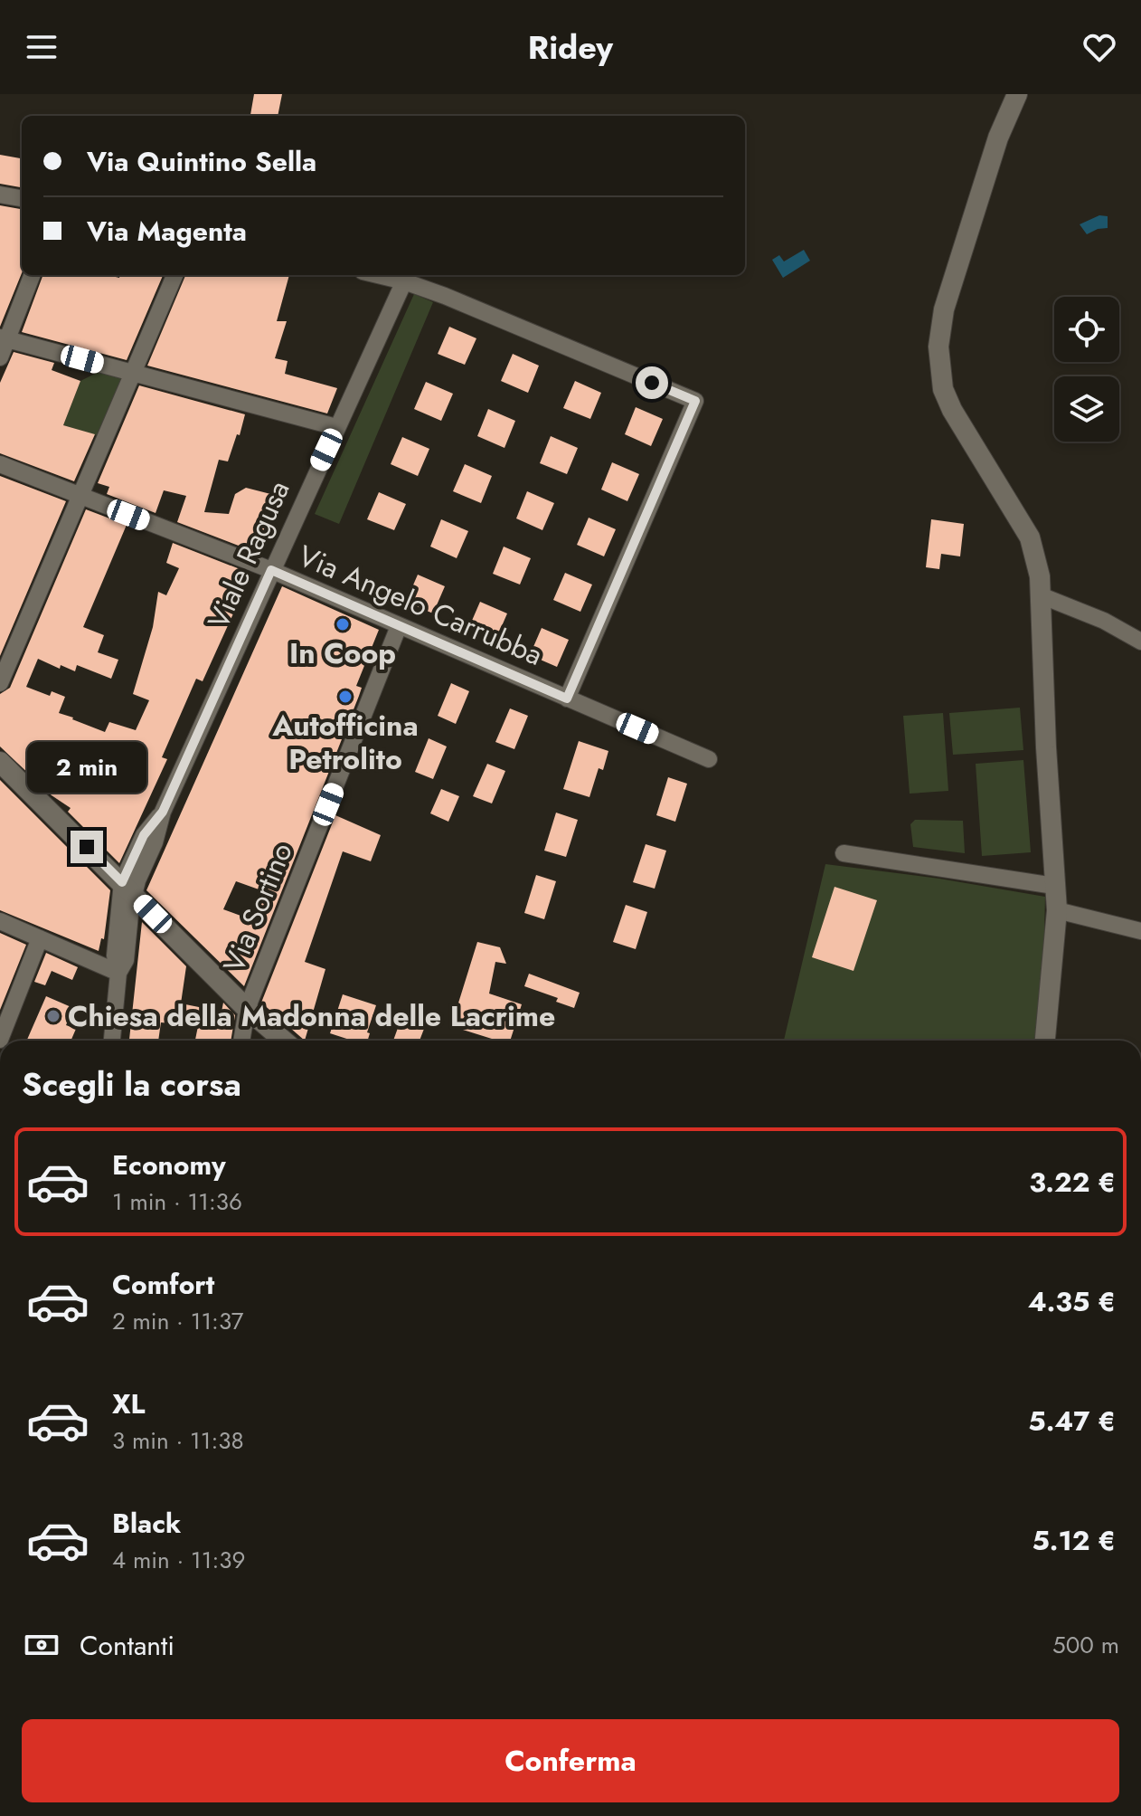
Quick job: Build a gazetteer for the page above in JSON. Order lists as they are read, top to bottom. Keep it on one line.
{"streets":{"street":["Viale Ragusa","Via Angelo Carrubba","Via Sortino"]},"crossings":[["Viale Ragusa","Via Angelo Carrubba"],["Via Angelo Carrubba","Via Sortino"]],"places":["In Coop","Autofficina Petrolito","Chiesa della Madonna delle Lacrime"],"page":{"header":"Ridey","banner":["Via Quintino Sella","Via Magenta"],"bubble":"2 min","heading":"Scegli la corsa","list":[{"name":"Economy","note":"1 min · 11:36","value":"3.22 €"},{"name":"Comfort","note":"2 min · 11:37","value":"4.35 €"},{"name":"XL","note":"3 min · 11:38","value":"5.47 €"},{"name":"Black","note":"4 min · 11:39","value":"5.12 €"}],"pay":["Contanti","500 m"],"buttons":"Conferma"}}
